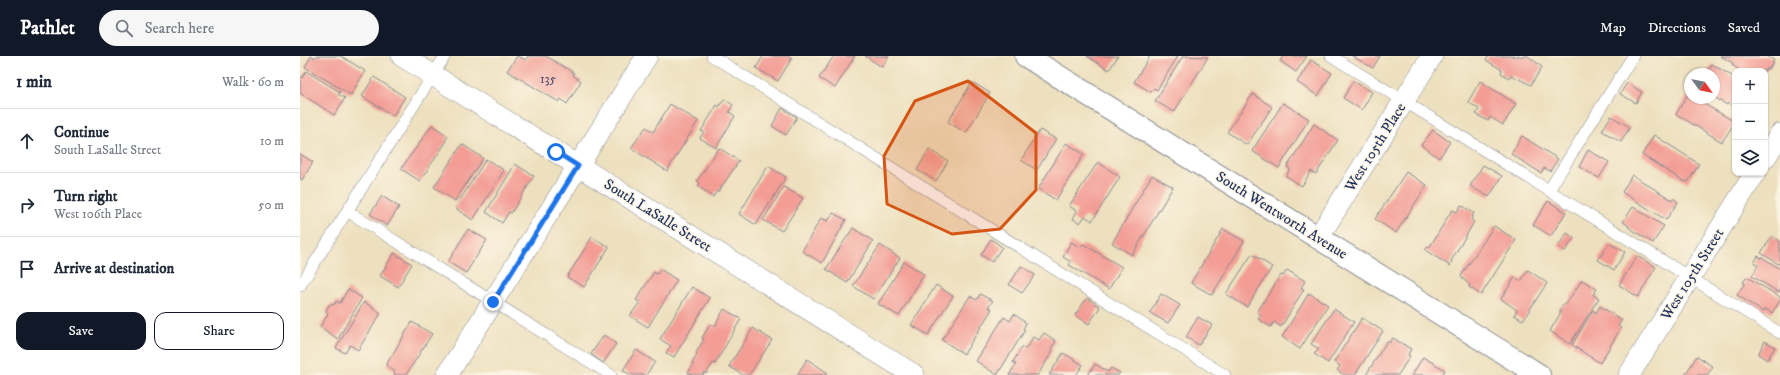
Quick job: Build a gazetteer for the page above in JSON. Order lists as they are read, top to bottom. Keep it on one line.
{"streets":{"street":["West 105th Place","South LaSalle Street","South Wentworth Avenue","West 105th Street"]},"crossings":[["West 105th Place","South Wentworth Avenue"]],"house_numbers":["135"],"north":"bottom right","page":{"header":"Pathlet","search":"Search here","nav":["Map","Directions","Saved"],"heading":["1 min","Walk · 60 m"],"map_buttons":["+","−"],"list":[["Continue","South LaSalle Street","10 m"],["Turn right","West 106th Place","50 m"],"Arrive at destination"],"buttons":["Save","Share"]}}
